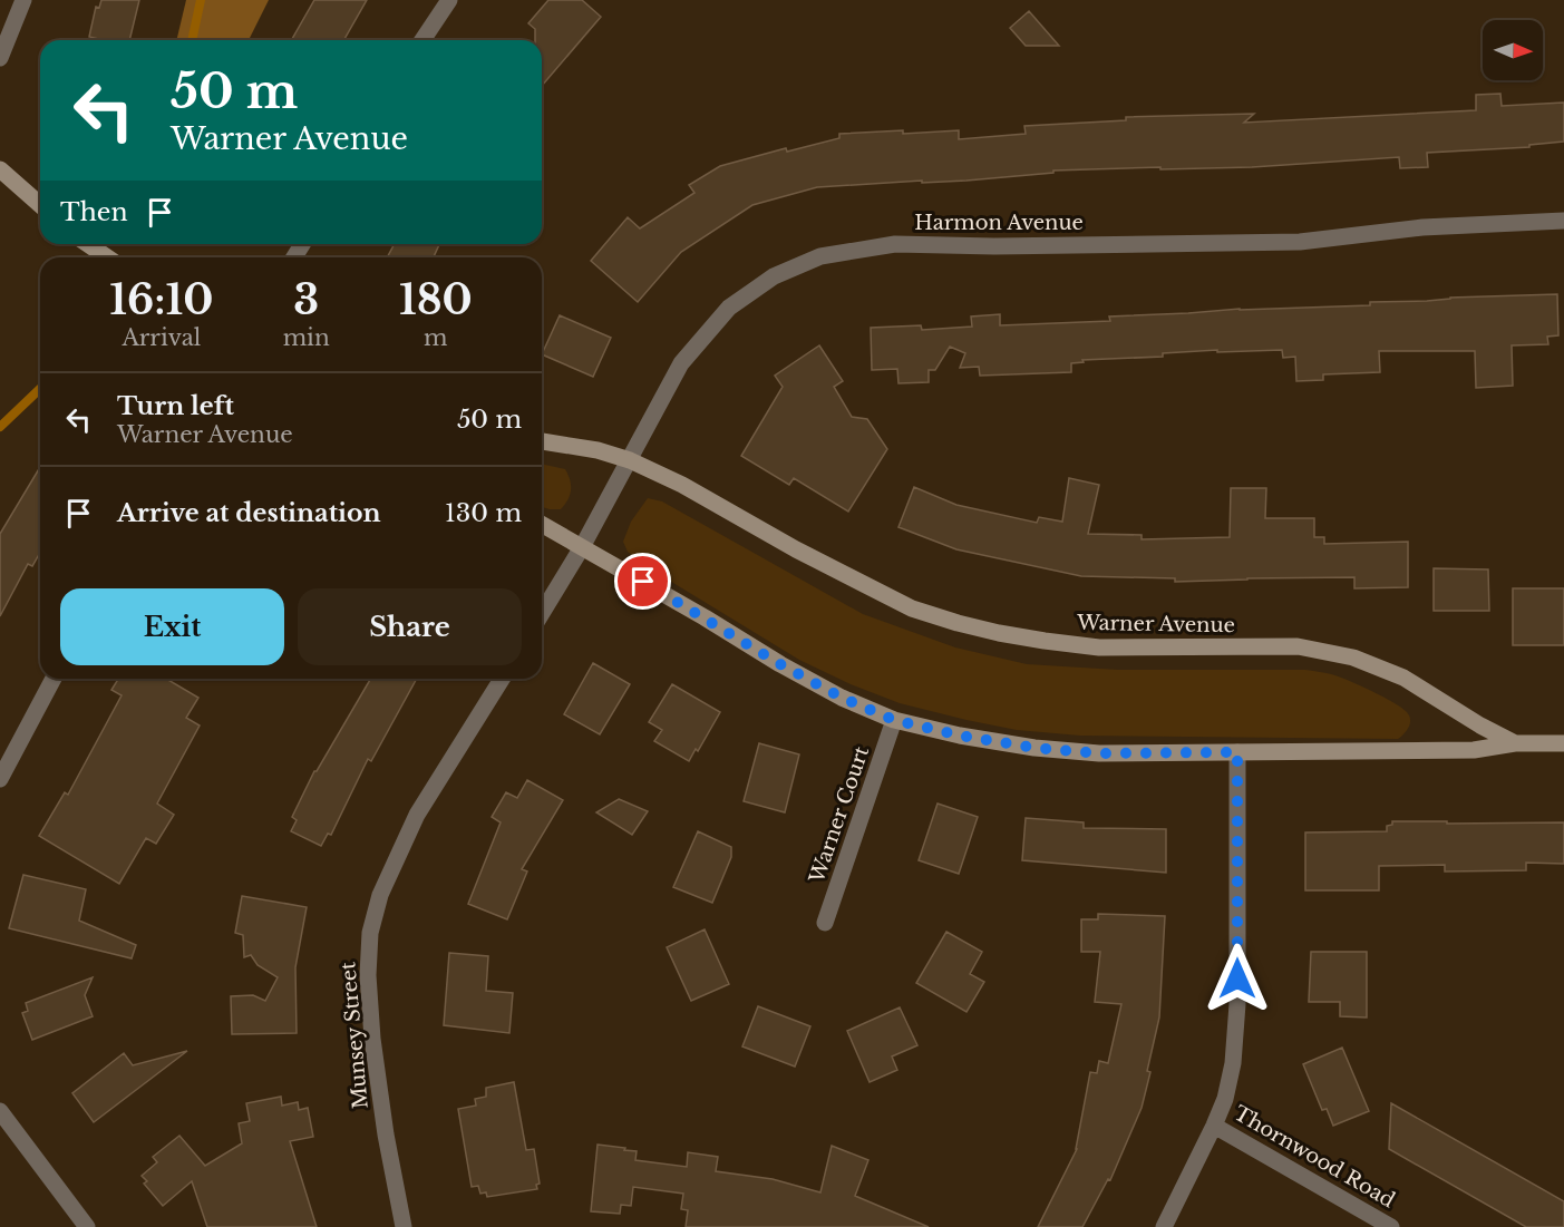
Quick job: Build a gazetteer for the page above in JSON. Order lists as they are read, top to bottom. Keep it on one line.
{"streets":{"street":["Harmon Avenue","Warner Avenue","Warner Court","Munsey Street","Thornwood Road"]},"crossings":[["Harmon Avenue","Warner Avenue"],["Warner Avenue","Warner Court"]],"north":"right","page":{"turn":["50 m","Warner Avenue"],"then":"Then","eta":["16:10","Arrival","3","min","180","m"],"list":[{"name":"Turn left","note":"Warner Avenue","value":"50 m"},{"name":"Arrive at destination","value":"130 m"}],"buttons":["Exit","Share"]}}
